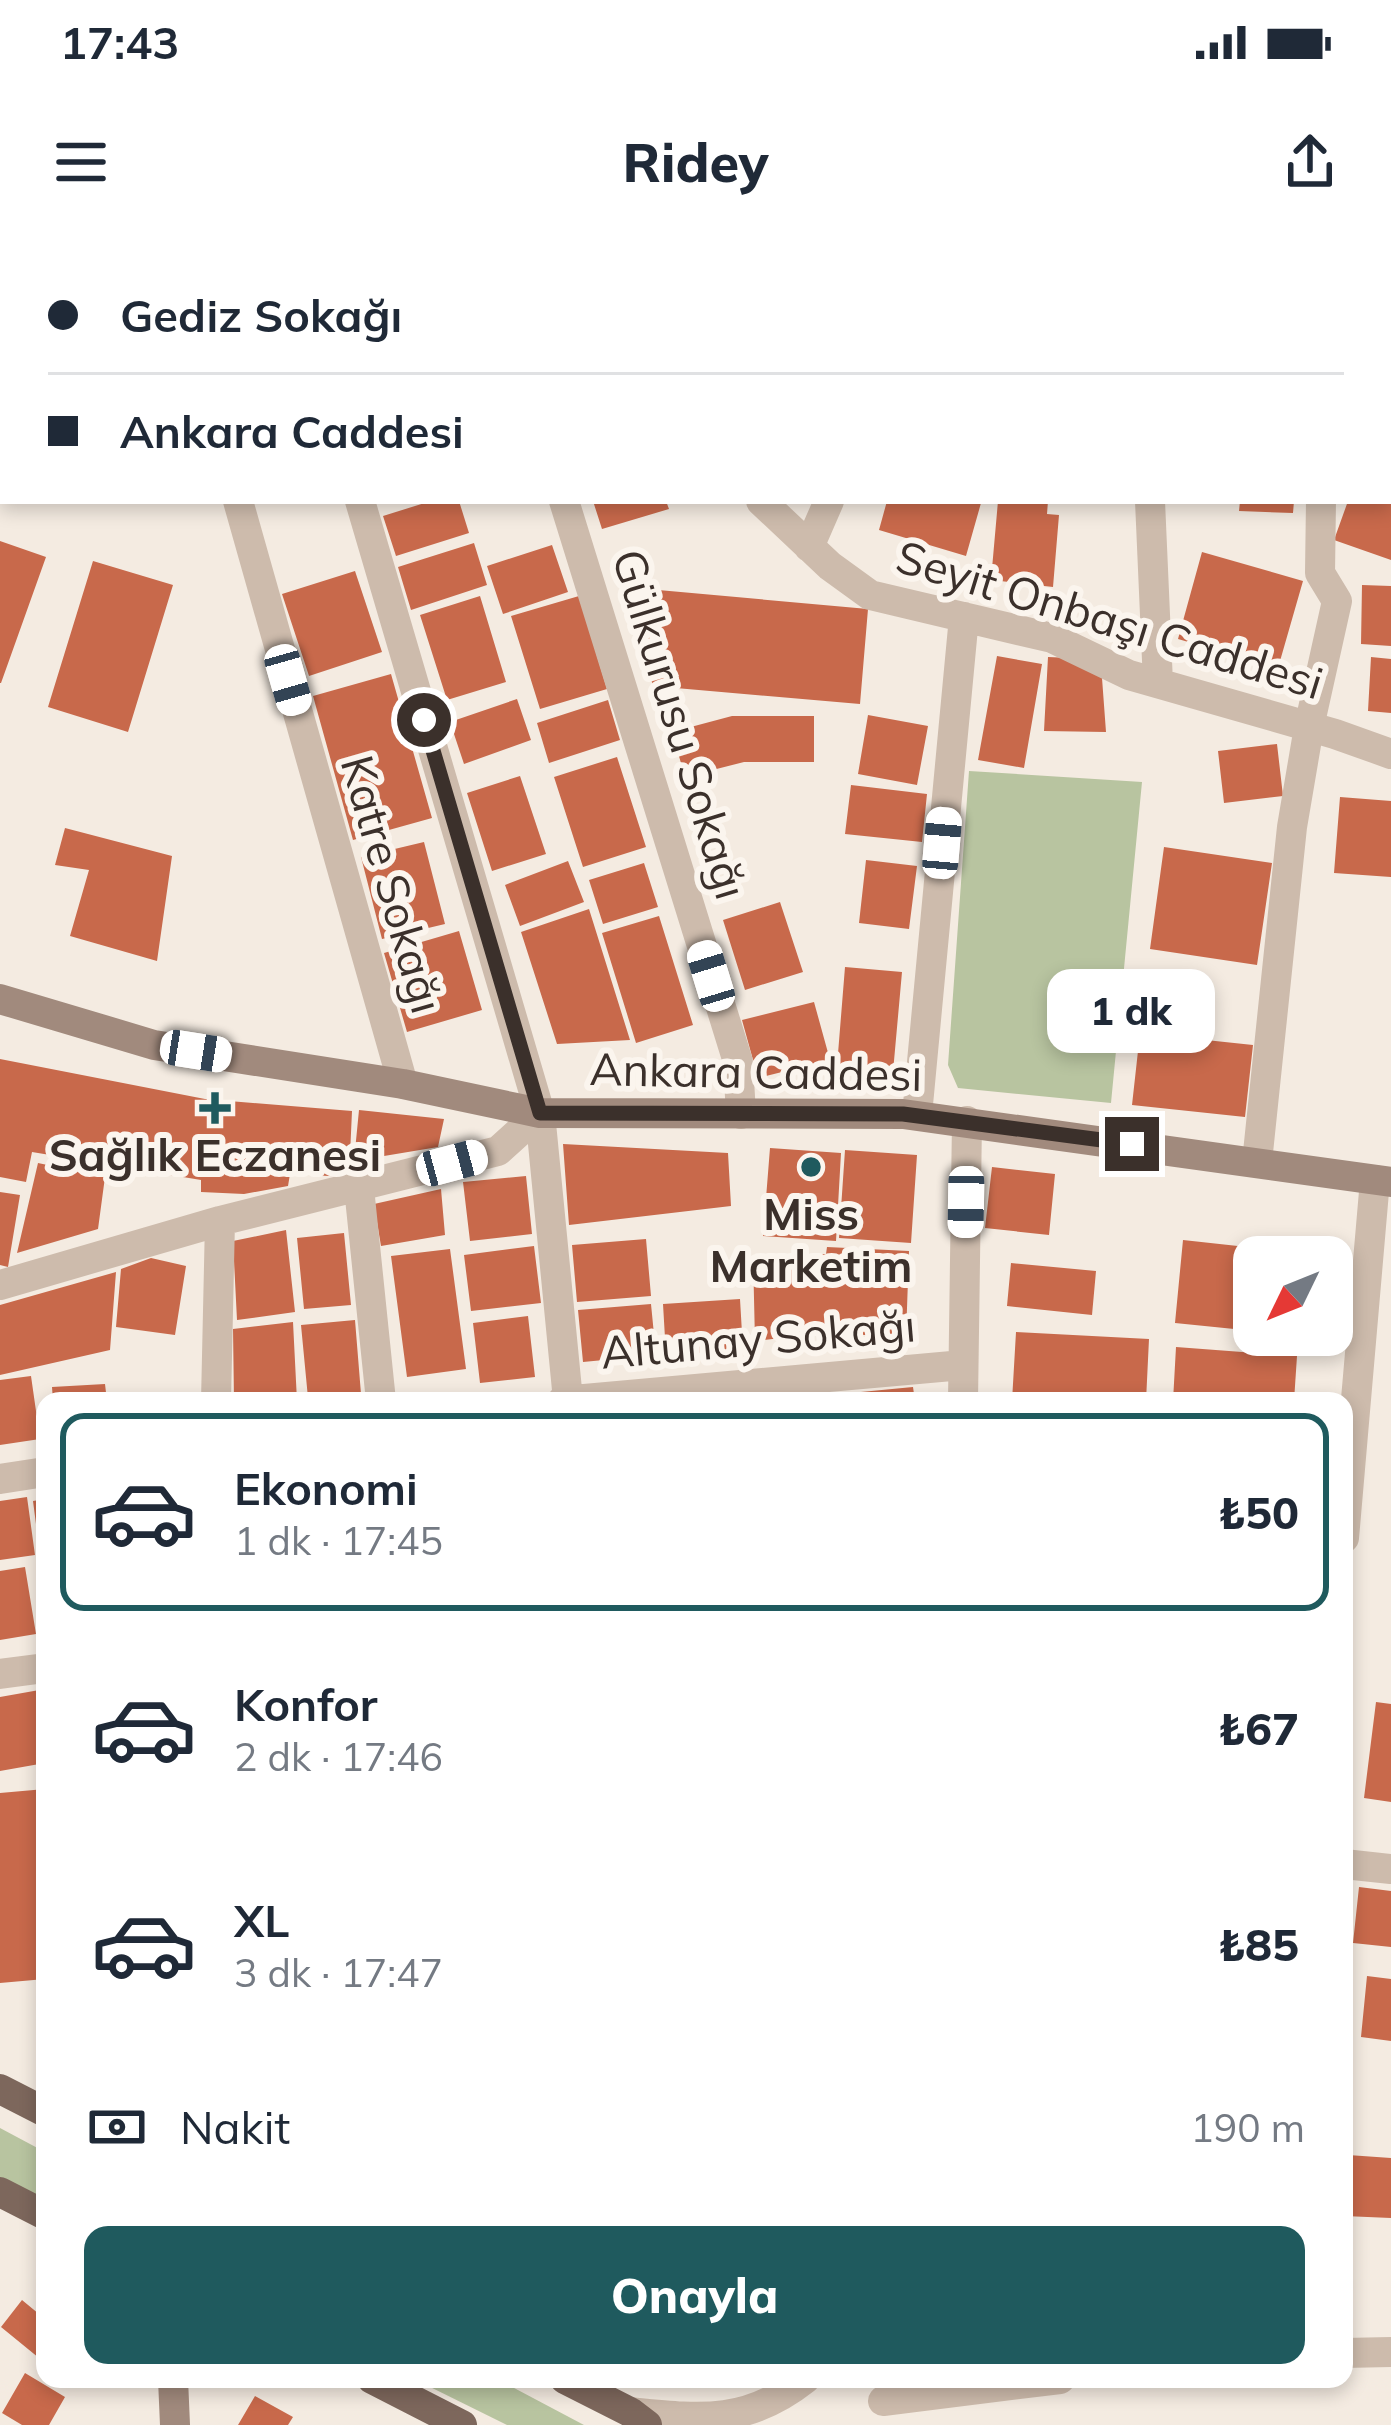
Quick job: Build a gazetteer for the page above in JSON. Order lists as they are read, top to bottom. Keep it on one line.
{"streets":{"street":["Seyit Onbaşı Caddesi","Gülkurusu Sokağı","Katre Sokağı","Ankara Caddesi","Altunay Sokağı"]},"crossings":[["Gülkurusu Sokağı","Ankara Caddesi"],["Katre Sokağı","Ankara Caddesi"]],"places":{"health":["Sağlık Eczanesi"],"other":["Miss Marketim"]},"north":"bottom left","page":{"status":"17:43","header":"Ridey","banner":["Gediz Sokağı","Ankara Caddesi"],"bubble":"1 dk","list":[{"name":"Ekonomi","note":"1 dk · 17:45","value":"₺50"},{"name":"Konfor","note":"2 dk · 17:46","value":"₺67"},{"name":"XL","note":"3 dk · 17:47","value":"₺85"}],"pay":["Nakit","190 m"],"buttons":"Onayla"}}
